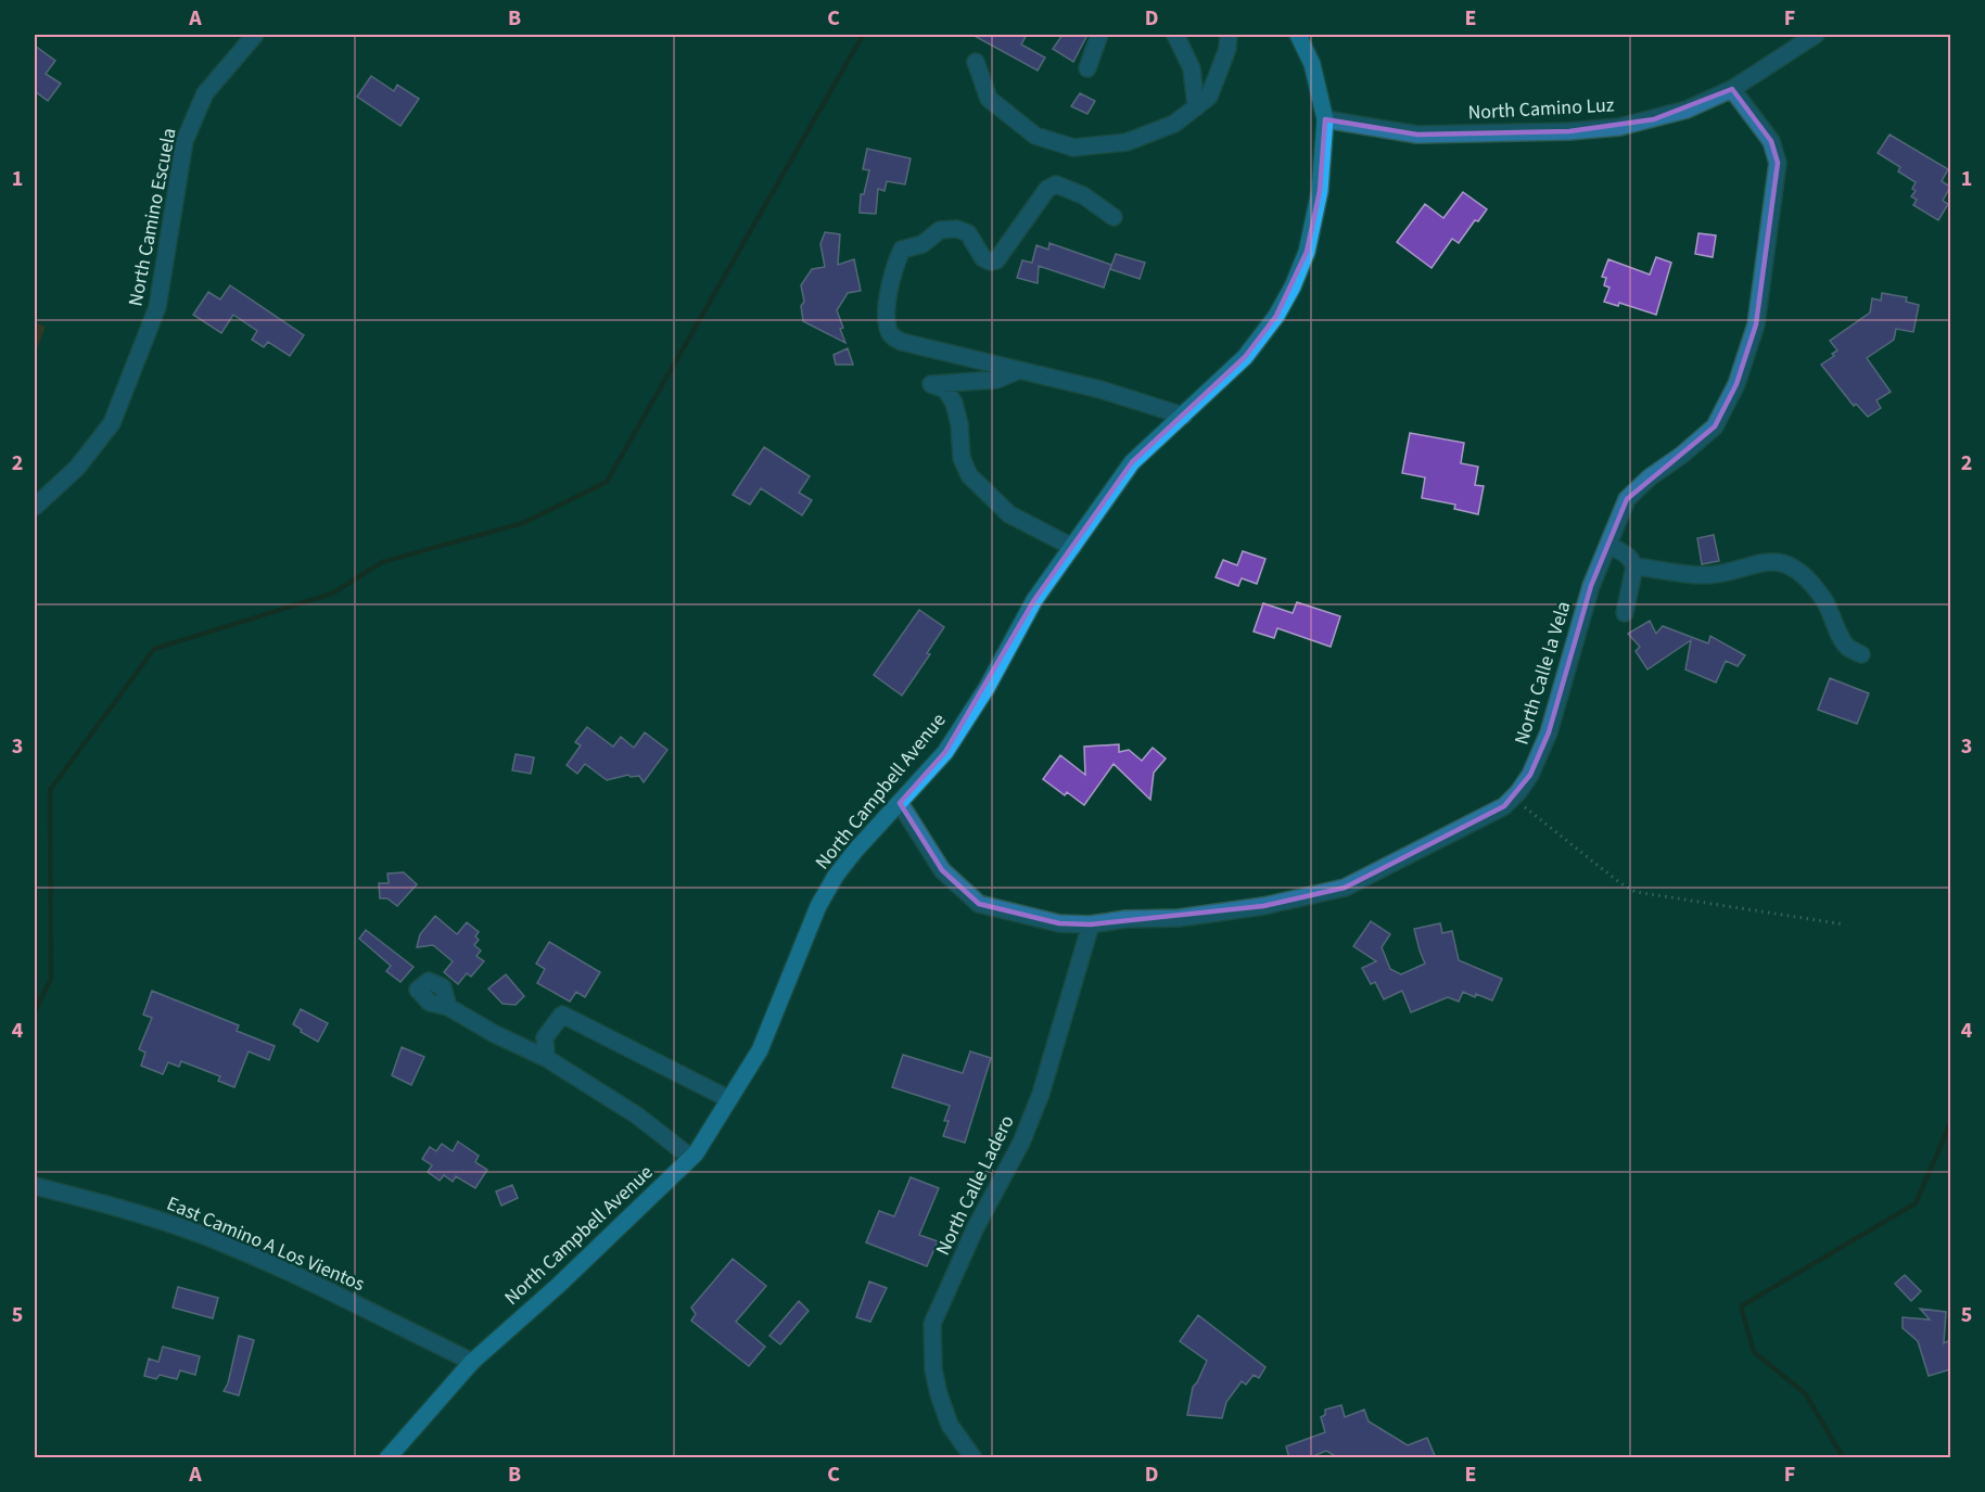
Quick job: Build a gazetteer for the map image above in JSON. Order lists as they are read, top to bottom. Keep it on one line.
{"streets":{"main road":["North Campbell Avenue"],"street":["North Camino Luz","North Camino Escuela","North Calle la Vela","North Calle Ladero","East Camino A Los Vientos"]},"crossings":[["North Camino Luz","North Calle la Vela"],["North Camino Luz","North Campbell Avenue"],["North Calle la Vela","North Campbell Avenue"],["North Calle la Vela","North Calle Ladero"],["North Campbell Avenue","East Camino A Los Vientos"]],"grid":{"columns":["A","B","C","D","E","F"],"rows":["1","2","3","4","5"]}}
